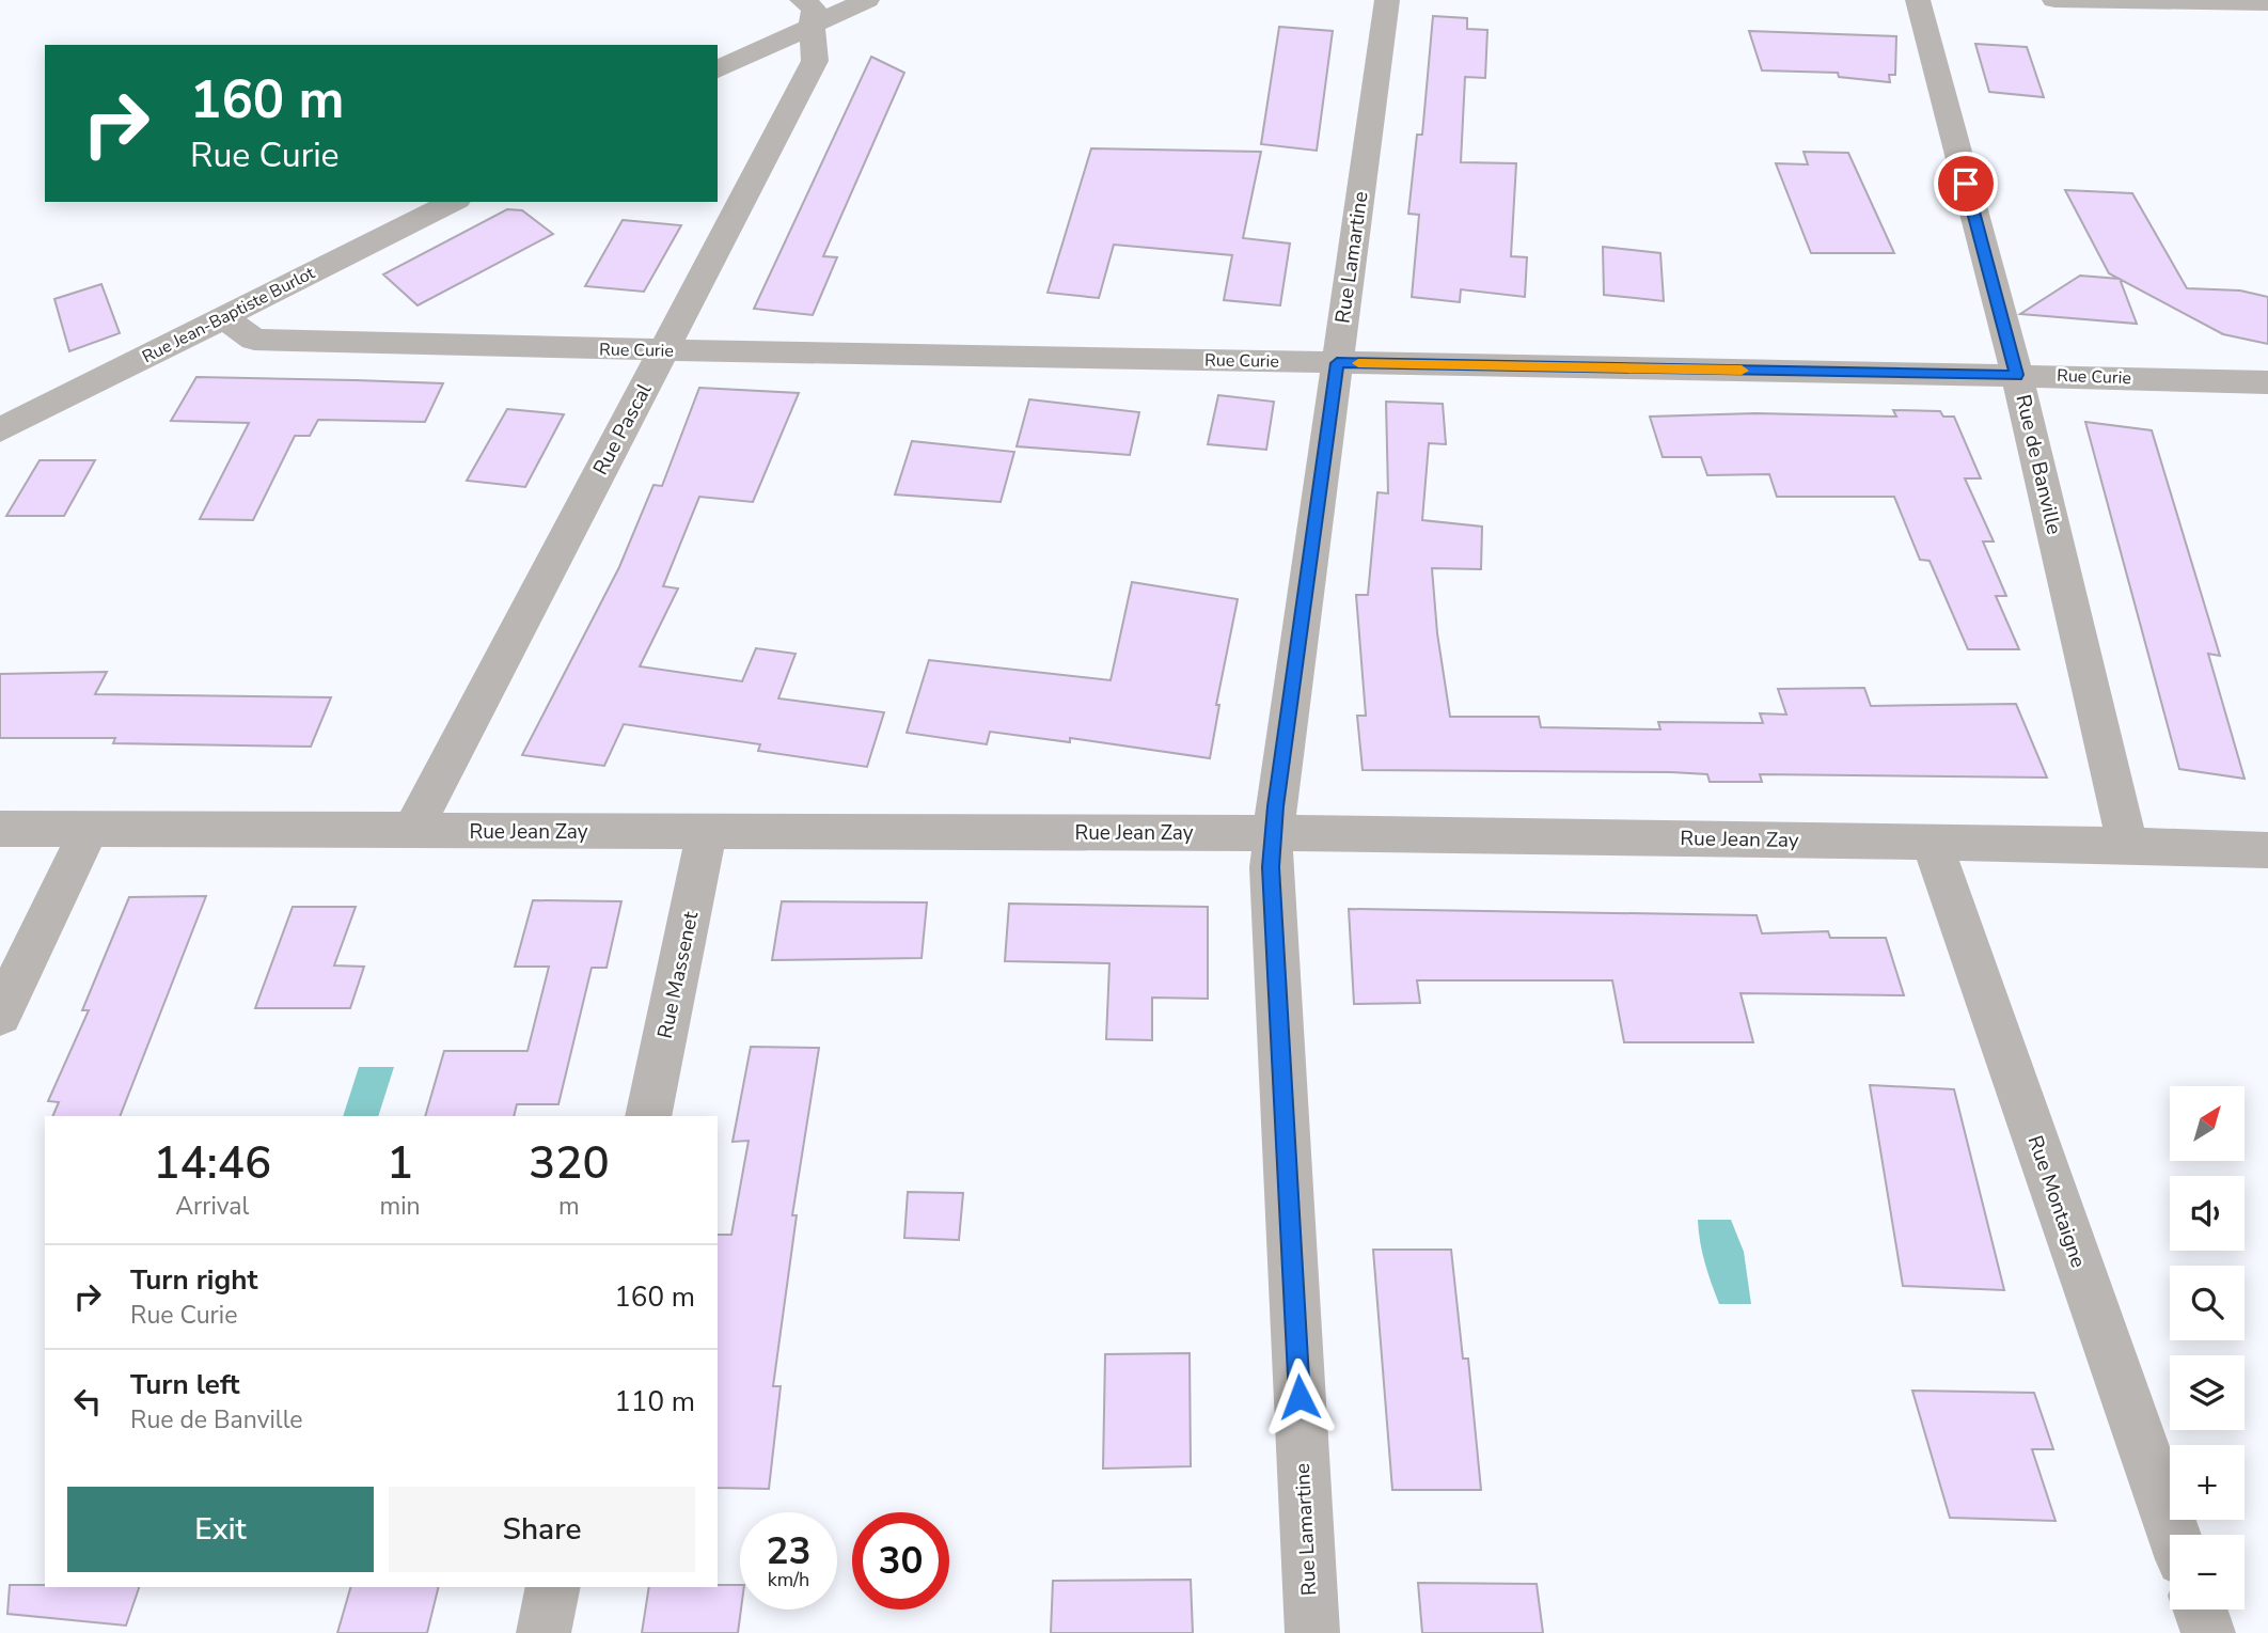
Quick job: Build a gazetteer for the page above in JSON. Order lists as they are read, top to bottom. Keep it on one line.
{"streets":{"street":["Rue Lamartine","Rue Jean-Baptiste Burlot","Rue Curie","Rue Pascal","Rue de Banville","Rue Jean Zay","Rue Massenet","Rue Montaigne"]},"crossings":[["Rue Lamartine","Rue Curie"],["Rue Lamartine","Rue Jean Zay"],["Rue Jean-Baptiste Burlot","Rue Curie"],["Rue Curie","Rue Pascal"],["Rue Curie","Rue de Banville"],["Rue Pascal","Rue Jean Zay"],["Rue de Banville","Rue Jean Zay"],["Rue Jean Zay","Rue Massenet"],["Rue Jean Zay","Rue Montaigne"]],"north":"top right","page":{"turn":["160 m","Rue Curie"],"map_buttons":["+","−"],"eta":["14:46","Arrival","1","min","320","m"],"list":[{"name":"Turn right","note":"Rue Curie","value":"160 m"},{"name":"Turn left","note":"Rue de Banville","value":"110 m"}],"buttons":["Exit","Share"],"speed":"23 km/h","limit":"30"}}
